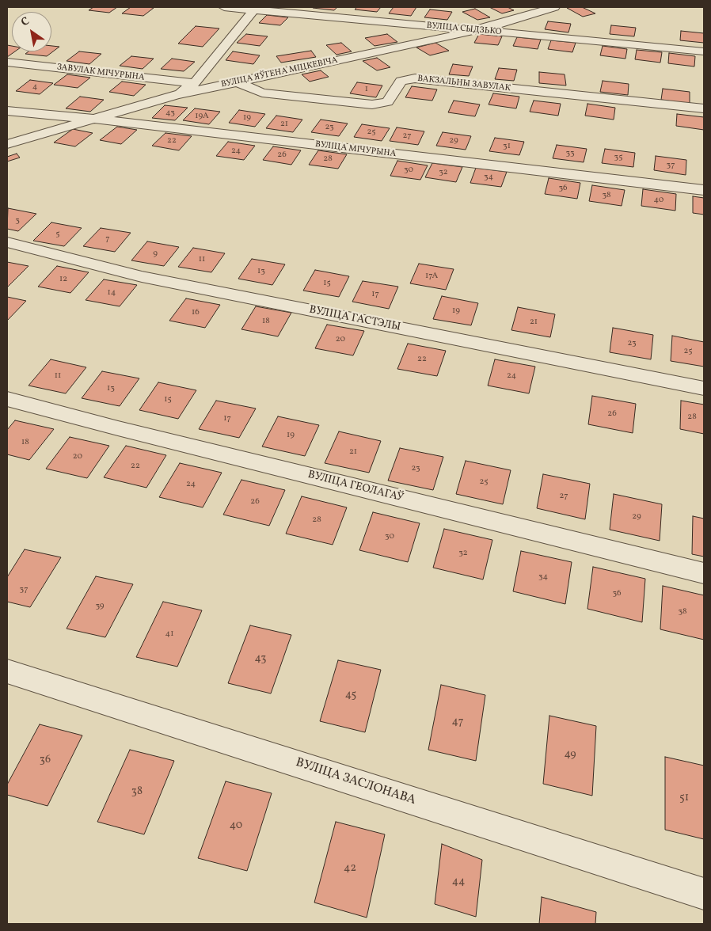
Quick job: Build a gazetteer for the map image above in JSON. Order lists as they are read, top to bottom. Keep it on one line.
{"streets":{"street":["ВУЛІЦА СЫДЗЬКО","ЗАВУЛАК МІЧУРЫНА","ВУЛІЦА ЯЎГЕНА МІЦКЕВІЧА","ВАКЗАЛЬНЫ ЗАВУЛАК","ВУЛІЦА МІЧУРЫНА","ВУЛІЦА ГАСТЭЛЫ","ВУЛІЦА ГЕОЛАГАЎ","ВУЛІЦА ЗАСЛОНАВА"]},"crossings":[["ВУЛІЦА СЫДЗЬКО","ВУЛІЦА ЯЎГЕНА МІЦКЕВІЧА"],["ВУЛІЦА ЯЎГЕНА МІЦКЕВІЧА","ВАКЗАЛЬНЫ ЗАВУЛАК"],["ВУЛІЦА ЯЎГЕНА МІЦКЕВІЧА","ВУЛІЦА МІЧУРЫНА"]],"house_numbers":["4","1","43","19А","19","21","23","25","27","22","29","31","24","33","26","35","28","37","30","32","34","36","38","40","3","5","7","9","11","13","17А","12","15","14","17","19","16","18","21","20","23","25","22","11","24","13","15","26","28","17","19","18","21","20","22","23","25","24","27","26","29","28","30","32","34","37","36","39","38","41","43","45","47","49","36","38","51","40","42","44"],"north":"top left"}
